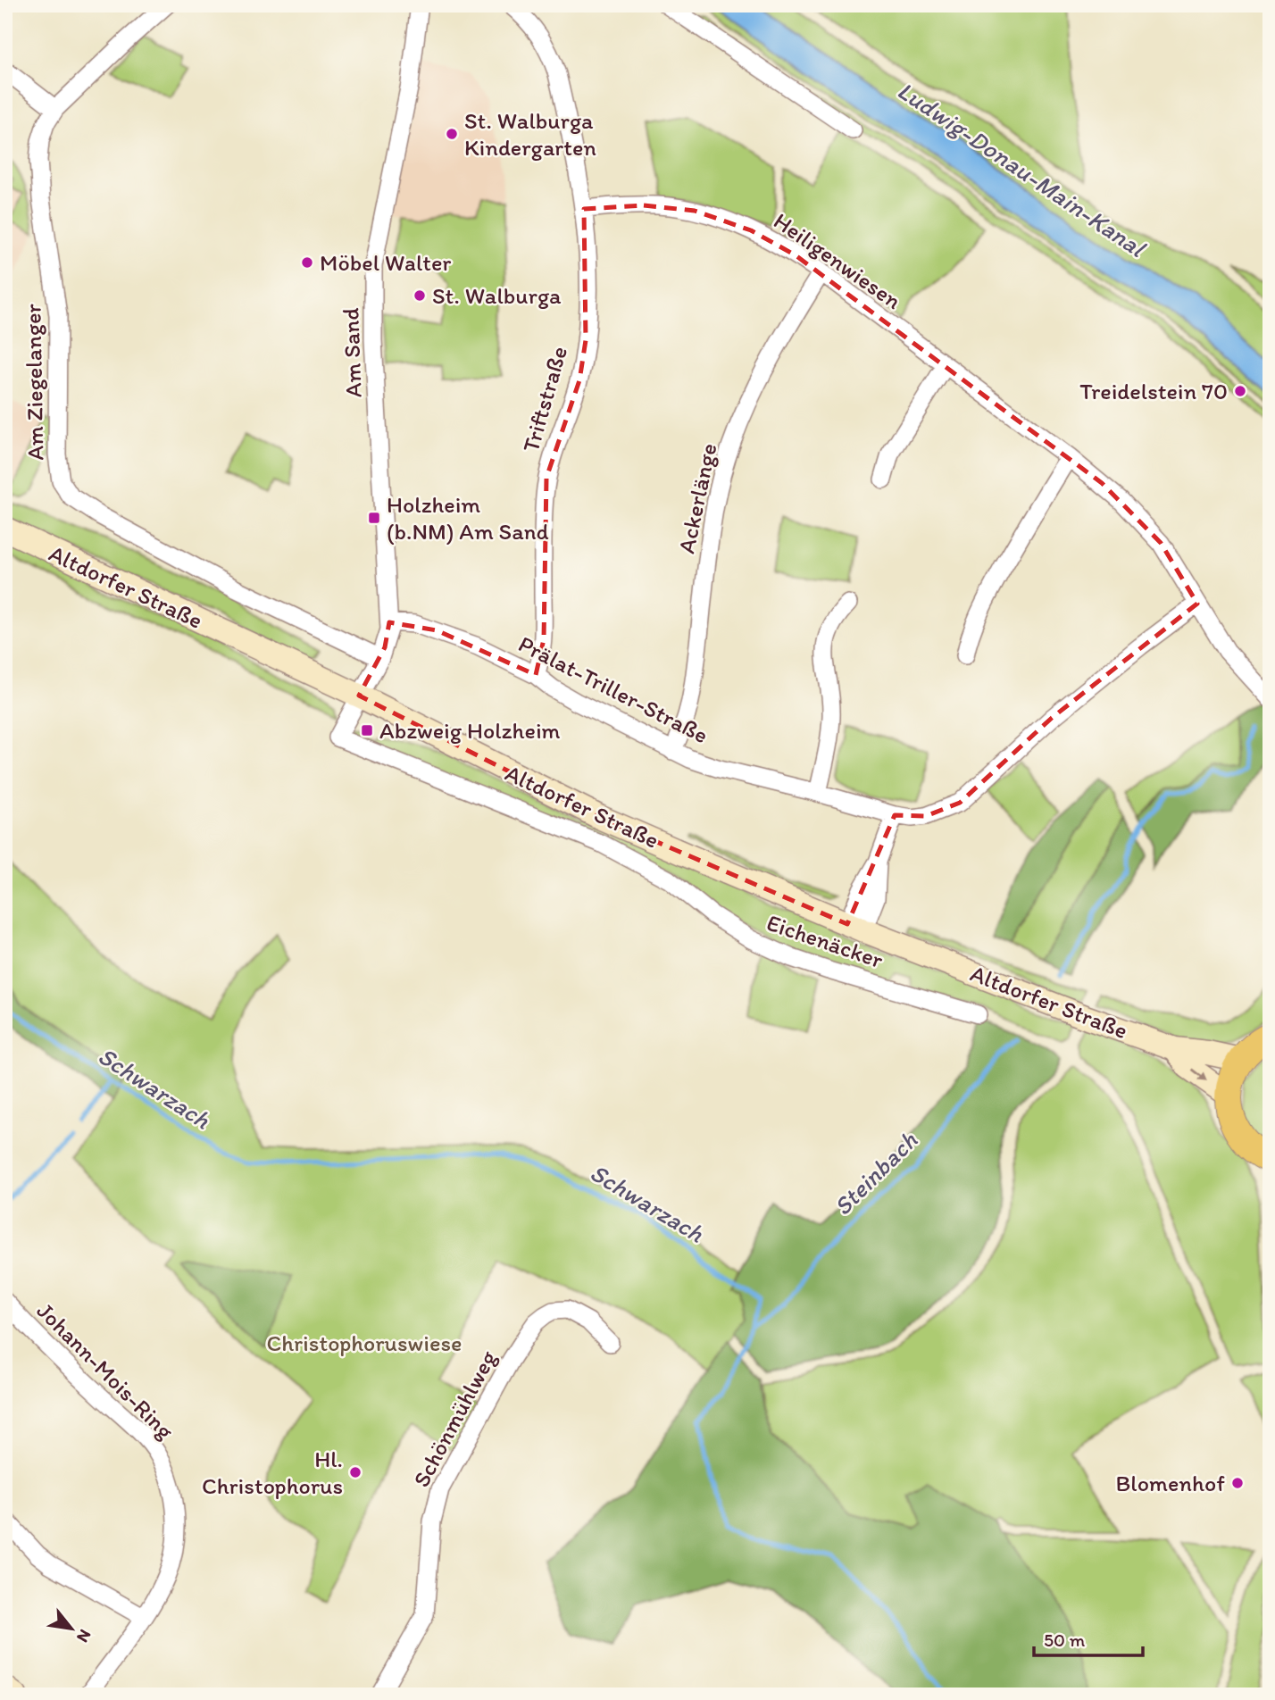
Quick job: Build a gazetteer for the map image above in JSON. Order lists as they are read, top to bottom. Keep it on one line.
{"streets":{"main road":["Altdorfer Straße"],"street":["Heiligenwiesen","Am Sand","Am Ziegelanger","Triftstraße","Ackerlänge","Prälat-Triller-Straße","Eichenäcker","Johann-Mois-Ring","Schönmühlweg"]},"crossings":[["Heiligenwiesen","Triftstraße"],["Heiligenwiesen","Ackerlänge"],["Heiligenwiesen","Prälat-Triller-Straße"],["Am Sand","Am Ziegelanger"],["Am Sand","Altdorfer Straße"],["Am Sand","Prälat-Triller-Straße"],["Am Sand","Eichenäcker"],["Triftstraße","Prälat-Triller-Straße"],["Ackerlänge","Prälat-Triller-Straße"],["Altdorfer Straße","Eichenäcker"]],"water":["Ludwig-Donau-Main-Kanal","Schwarzach","Steinbach"],"parks":["Christophoruswiese"],"places":{"other":["St. Walburga Kindergarten","Möbel Walter","St. Walburga","Treidelstein 70","Hl. Christophorus","Blomenhof"],"transit":["Holzheim (b.NM) Am Sand","Abzweig Holzheim"]},"scale_bar":"50 m","north":"bottom right"}
